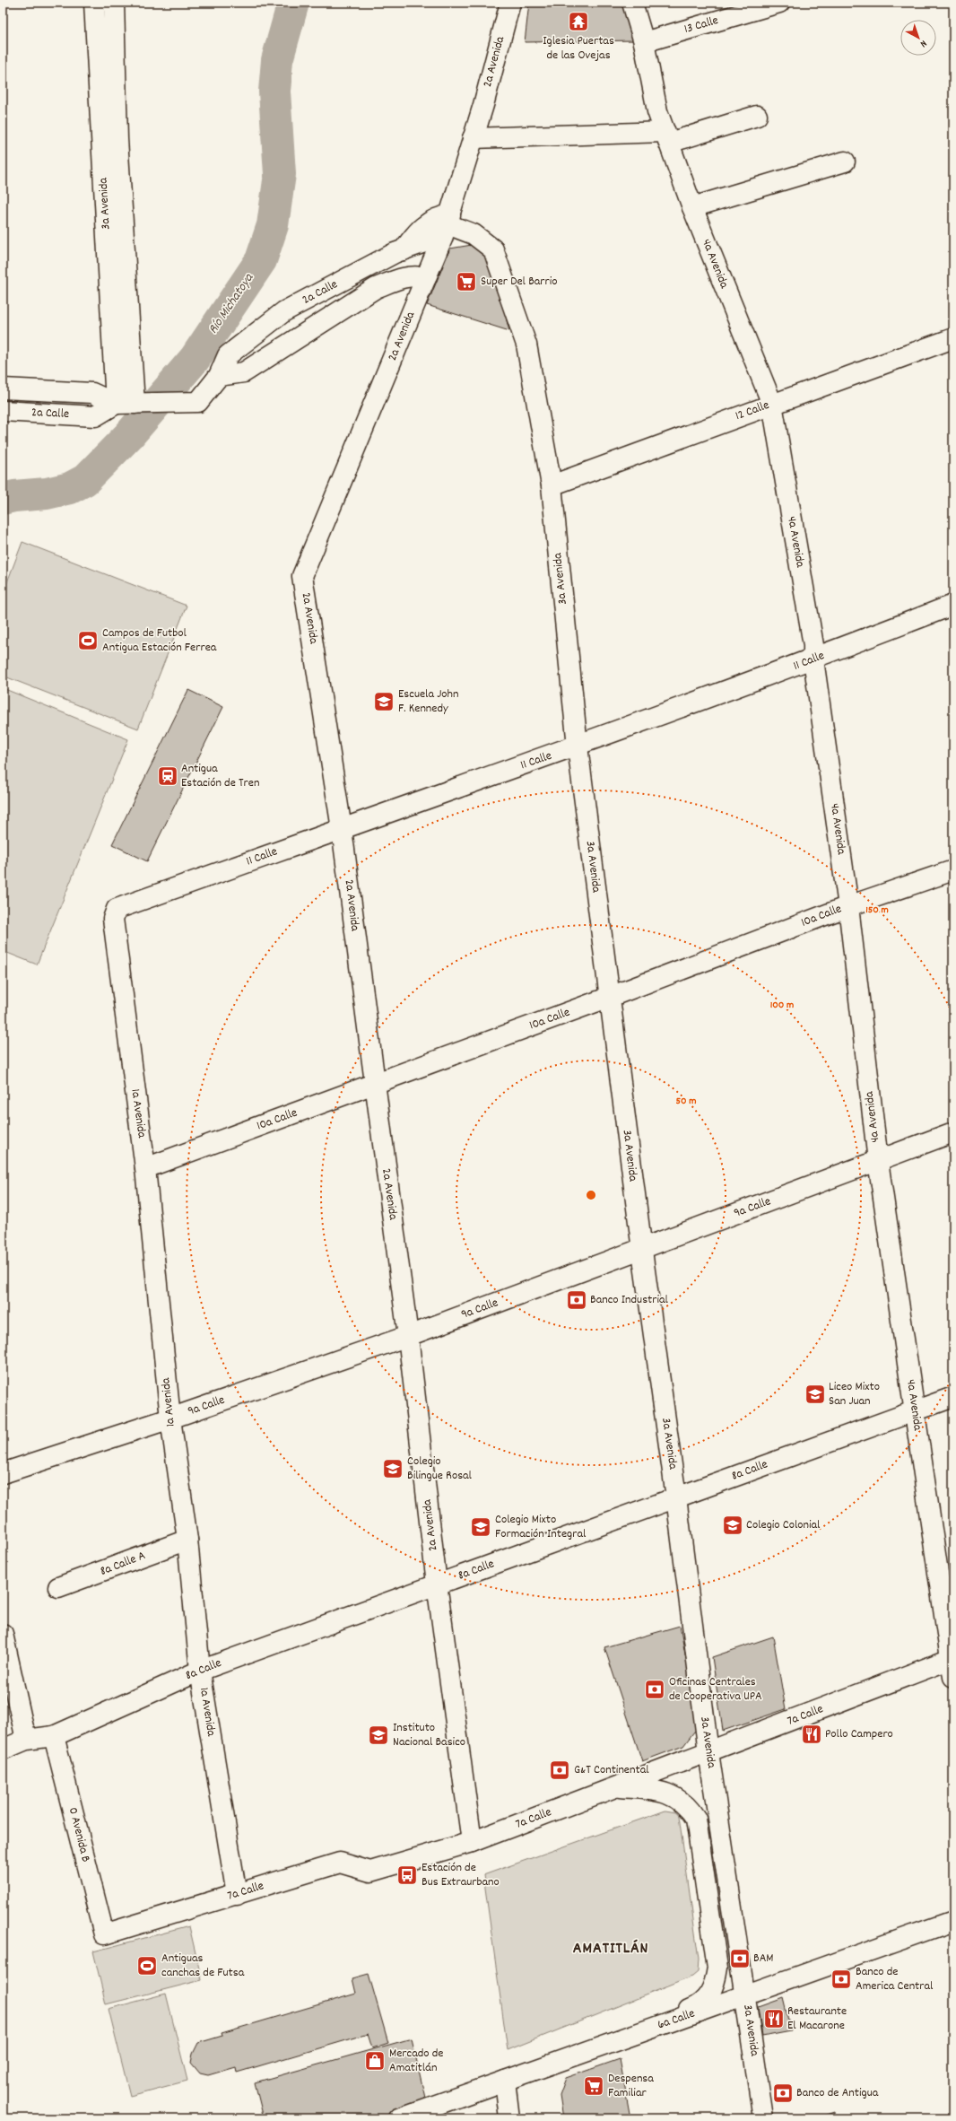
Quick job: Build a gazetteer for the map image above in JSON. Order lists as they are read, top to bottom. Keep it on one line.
{"streets":{"street":["13 Calle","2a Avenida","3a Avenida","4a Avenida","2a Calle","12 Calle","11 Calle","10a Calle","1a Avenida","9a Calle","8a Calle","8a Calle A","7a Calle","0 Avenida B","6a Calle"]},"crossings":[["13 Calle","4a Avenida"],["2a Avenida","3a Avenida"],["2a Avenida","2a Calle"],["2a Avenida","11 Calle"],["2a Avenida","10a Calle"],["2a Avenida","9a Calle"],["2a Avenida","8a Calle"],["2a Avenida","7a Calle"],["3a Avenida","2a Calle"],["3a Avenida","12 Calle"],["3a Avenida","11 Calle"],["3a Avenida","10a Calle"],["3a Avenida","9a Calle"],["3a Avenida","8a Calle"],["3a Avenida","7a Calle"],["3a Avenida","6a Calle"],["4a Avenida","12 Calle"],["4a Avenida","11 Calle"],["4a Avenida","10a Calle"],["4a Avenida","9a Calle"],["4a Avenida","8a Calle"],["4a Avenida","7a Calle"],["11 Calle","1a Avenida"],["10a Calle","1a Avenida"],["1a Avenida","9a Calle"],["1a Avenida","8a Calle"],["1a Avenida","8a Calle A"],["1a Avenida","7a Calle"],["8a Calle","0 Avenida B"],["7a Calle","0 Avenida B"]],"districts":["AMATITLÁN"],"water":["Río Michatoya"],"places":{"temple":["Iglesia Puertas de las Ovejas"],"supermarket":["Super Del Barrio","Despensa Familiar"],"sports":["Campos de Futbol Antigua Estación Ferrea","Antiguas canchas de Futsa"],"school or university":["Escuela John F. Kennedy","Liceo Mixto San Juan","Colegio Bilingue Rosal","Colegio Colonial","Colegio Mixto Formación Integral","Instituto Nacional Basico"],"station":["Antigua Estación de Tren"],"bank":["Banco Industrial","Oficinas Centrales de Cooperativa UPA","G&T Continental","BAM","Banco de America Central","Banco de Antigua"],"restaurant":["Pollo Campero","Restaurante El Macarone"],"bus stop":["Estación de Bus Extraurbano"],"shop":["Mercado de Amatitlán"]},"north":"bottom right","rings":["150 m","100 m","50 m"]}
